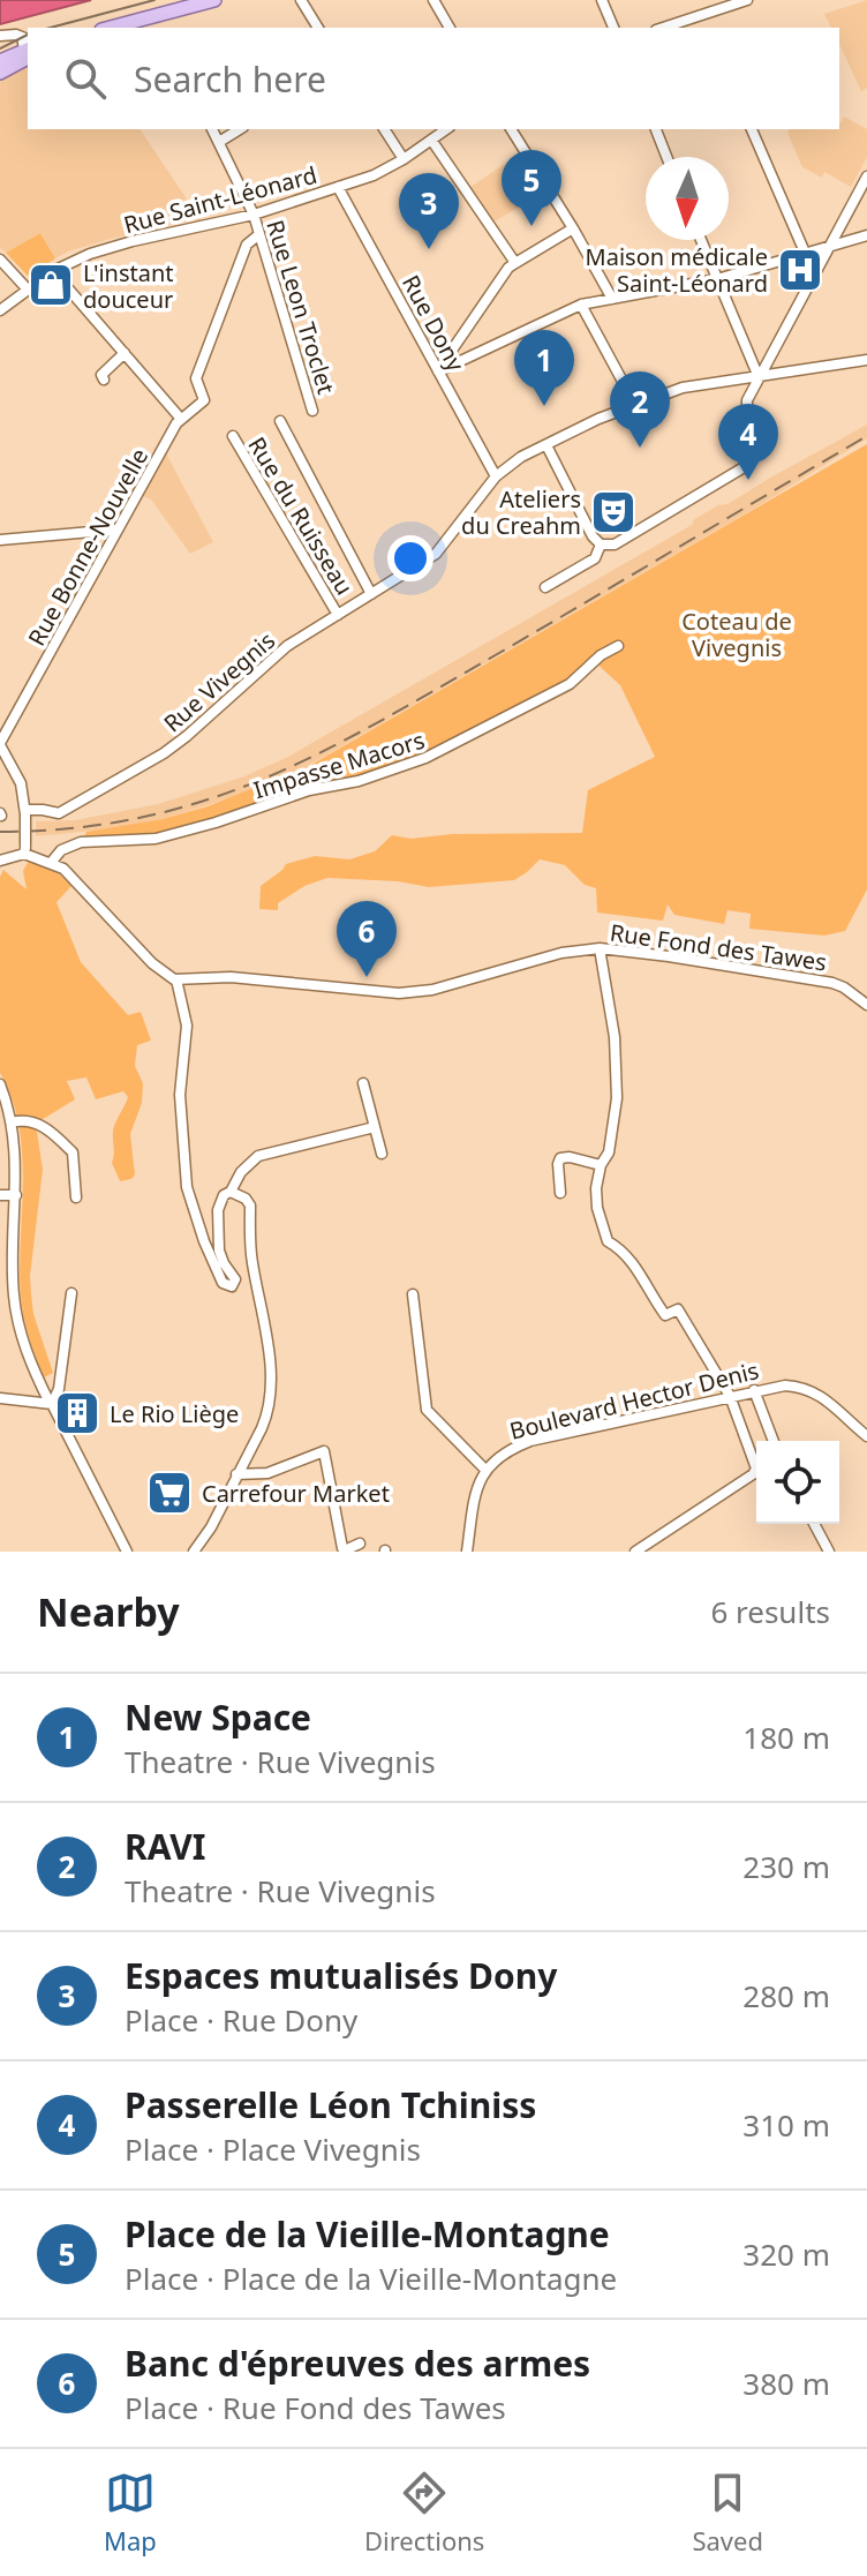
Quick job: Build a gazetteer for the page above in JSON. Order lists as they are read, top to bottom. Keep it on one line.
{"streets":{"street":["Rue Saint-Léonard","Rue Leon Troclet","Rue Dony","Rue du Ruisseau","Rue Bonne-Nouvelle","Rue Vivegnis","Impasse Macors","Rue Fond des Tawes","Boulevard Hector Denis"]},"crossings":[["Rue Saint-Léonard","Rue Leon Troclet"],["Rue Saint-Léonard","Rue Dony"],["Rue Dony","Rue Vivegnis"],["Rue du Ruisseau","Rue Vivegnis"]],"parks":["Coteau de Vivegnis"],"places":{"hospital":["Maison médicale Saint-Léonard"],"shop":["L'instant douceur"],"theatre":["Ateliers du Creahm"],"building":["Le Rio Liège"],"supermarket":["Carrefour Market"]},"north":"bottom","page":{"search":"Search here","pins":["5","3","1","2","4","6"],"heading":["Nearby","6 results"],"list":[{"mark":"1","name":"New Space","note":"Theatre · Rue Vivegnis","value":"180 m"},{"mark":"2","name":"RAVI","note":"Theatre · Rue Vivegnis","value":"230 m"},{"mark":"3","name":"Espaces mutualisés Dony","note":"Place · Rue Dony","value":"280 m"},{"mark":"4","name":"Passerelle Léon Tchiniss","note":"Place · Place Vivegnis","value":"310 m"},{"mark":"5","name":"Place de la Vieille-Montagne","note":"Place · Place de la Vieille-Montagne","value":"320 m"},{"mark":"6","name":"Banc d'épreuves des armes","note":"Place · Rue Fond des Tawes","value":"380 m"}],"nav":["Map","Directions","Saved"]}}
